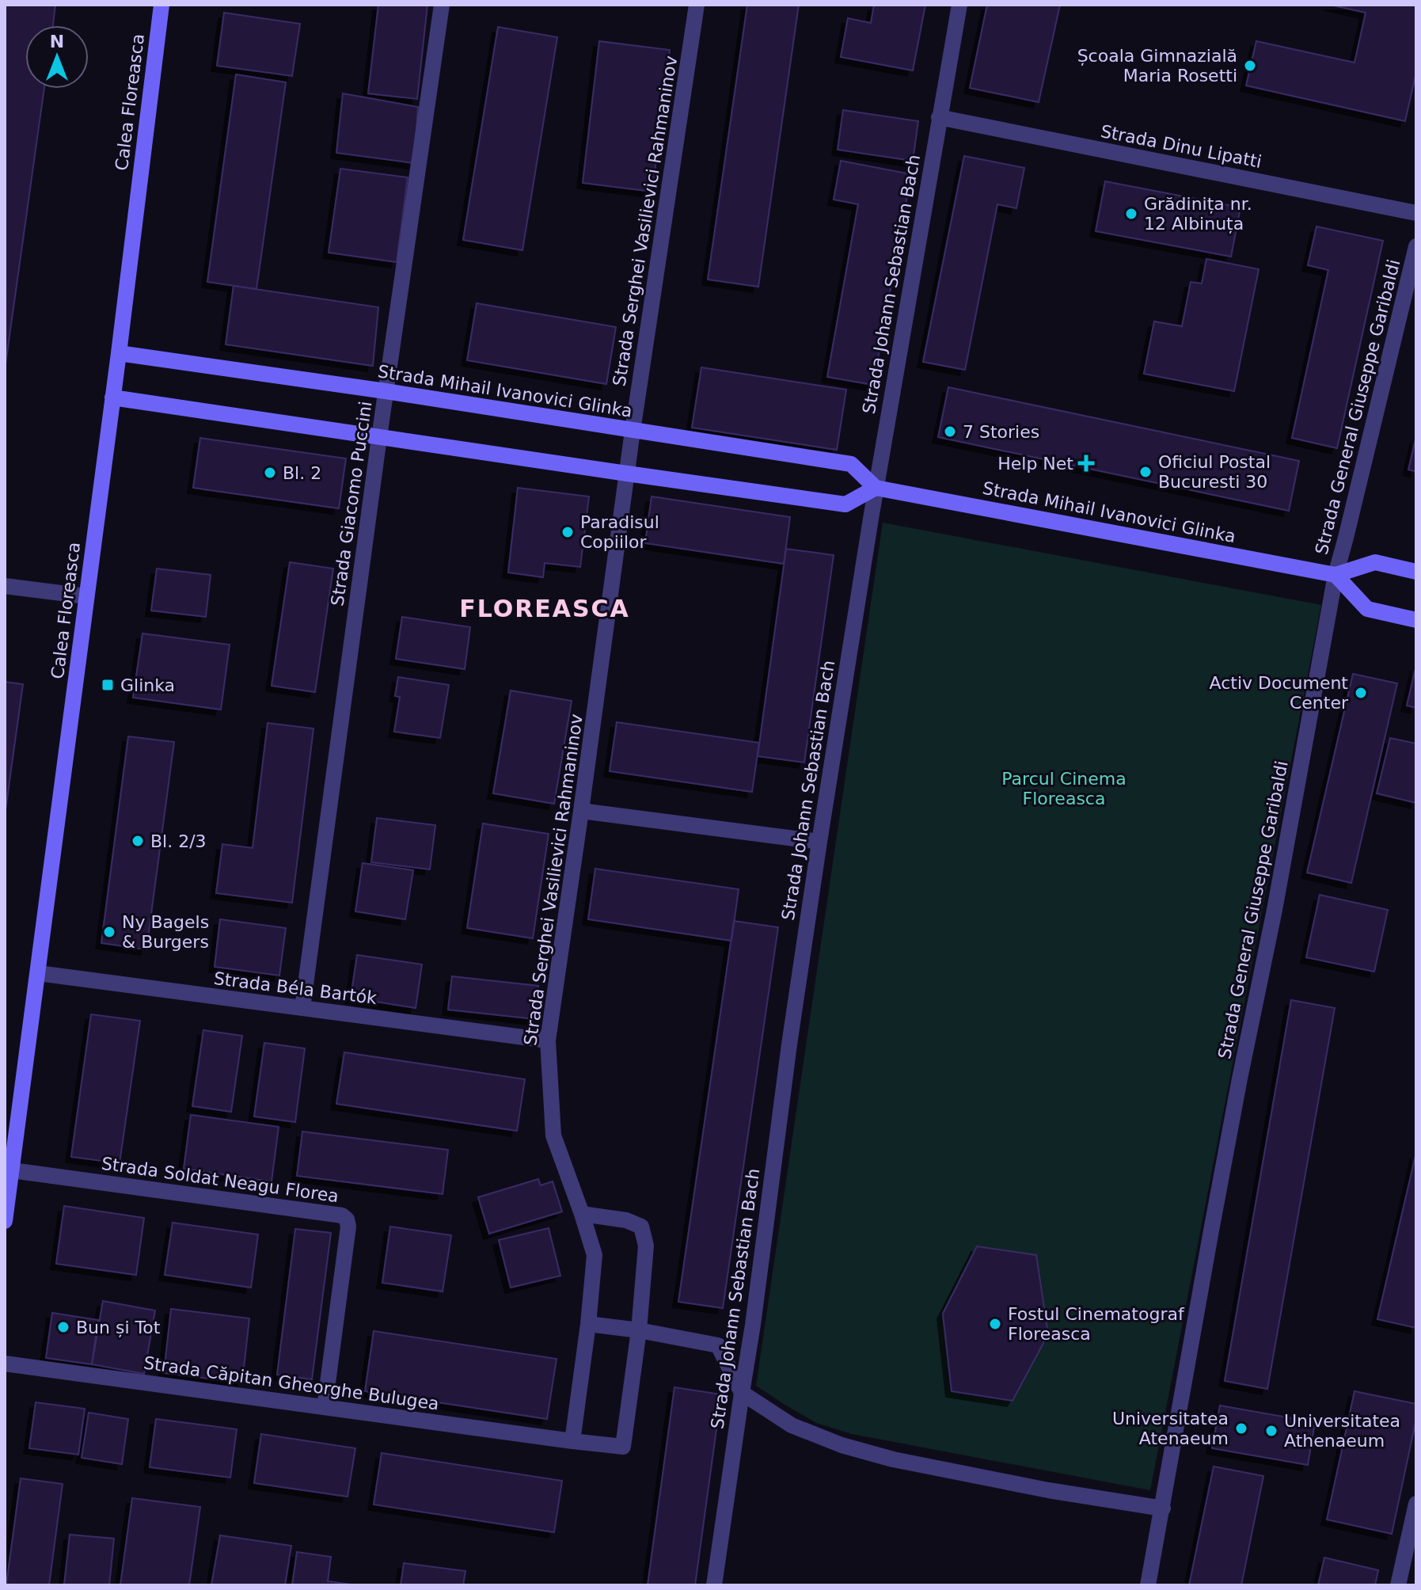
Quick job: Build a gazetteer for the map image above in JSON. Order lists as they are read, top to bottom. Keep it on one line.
{"streets":{"street":["Calea Floreasca","Strada Dinu Lipatti","Strada Serghei Vasilievici Rahmaninov","Strada Johann Sebastian Bach","Strada Mihail Ivanovici Glinka","Strada General Giuseppe Garibaldi","Strada Giacomo Puccini","Strada Béla Bartók","Strada Soldat Neagu Florea","Strada Căpitan Gheorghe Bulugea"]},"crossings":[["Calea Floreasca","Strada Mihail Ivanovici Glinka"],["Calea Floreasca","Strada Béla Bartók"],["Calea Floreasca","Strada Soldat Neagu Florea"],["Strada Dinu Lipatti","Strada Johann Sebastian Bach"],["Strada Serghei Vasilievici Rahmaninov","Strada Mihail Ivanovici Glinka"],["Strada Serghei Vasilievici Rahmaninov","Strada Béla Bartók"],["Strada Serghei Vasilievici Rahmaninov","Strada Căpitan Gheorghe Bulugea"],["Strada Johann Sebastian Bach","Strada Mihail Ivanovici Glinka"],["Strada Mihail Ivanovici Glinka","Strada General Giuseppe Garibaldi"],["Strada Mihail Ivanovici Glinka","Strada Giacomo Puccini"],["Strada Giacomo Puccini","Strada Béla Bartók"],["Strada Soldat Neagu Florea","Strada Căpitan Gheorghe Bulugea"]],"districts":["FLOREASCA"],"parks":["Parcul Cinema Floreasca"],"places":{"other":["Școala Gimnazială Maria Rosetti","Grădinița nr. 12 Albinuța","7 Stories","Oficiul Postal Bucuresti 30","Bl. 2","Paradisul Copiilor","Activ Document Center","Bl. 2/3","Ny Bagels & Burgers","Fostul Cinematograf Floreasca","Bun și Tot","Universitatea Atenaeum","Universitatea Athenaeum"],"health":["Help Net"],"transit":["Glinka"]},"north":"top"}
